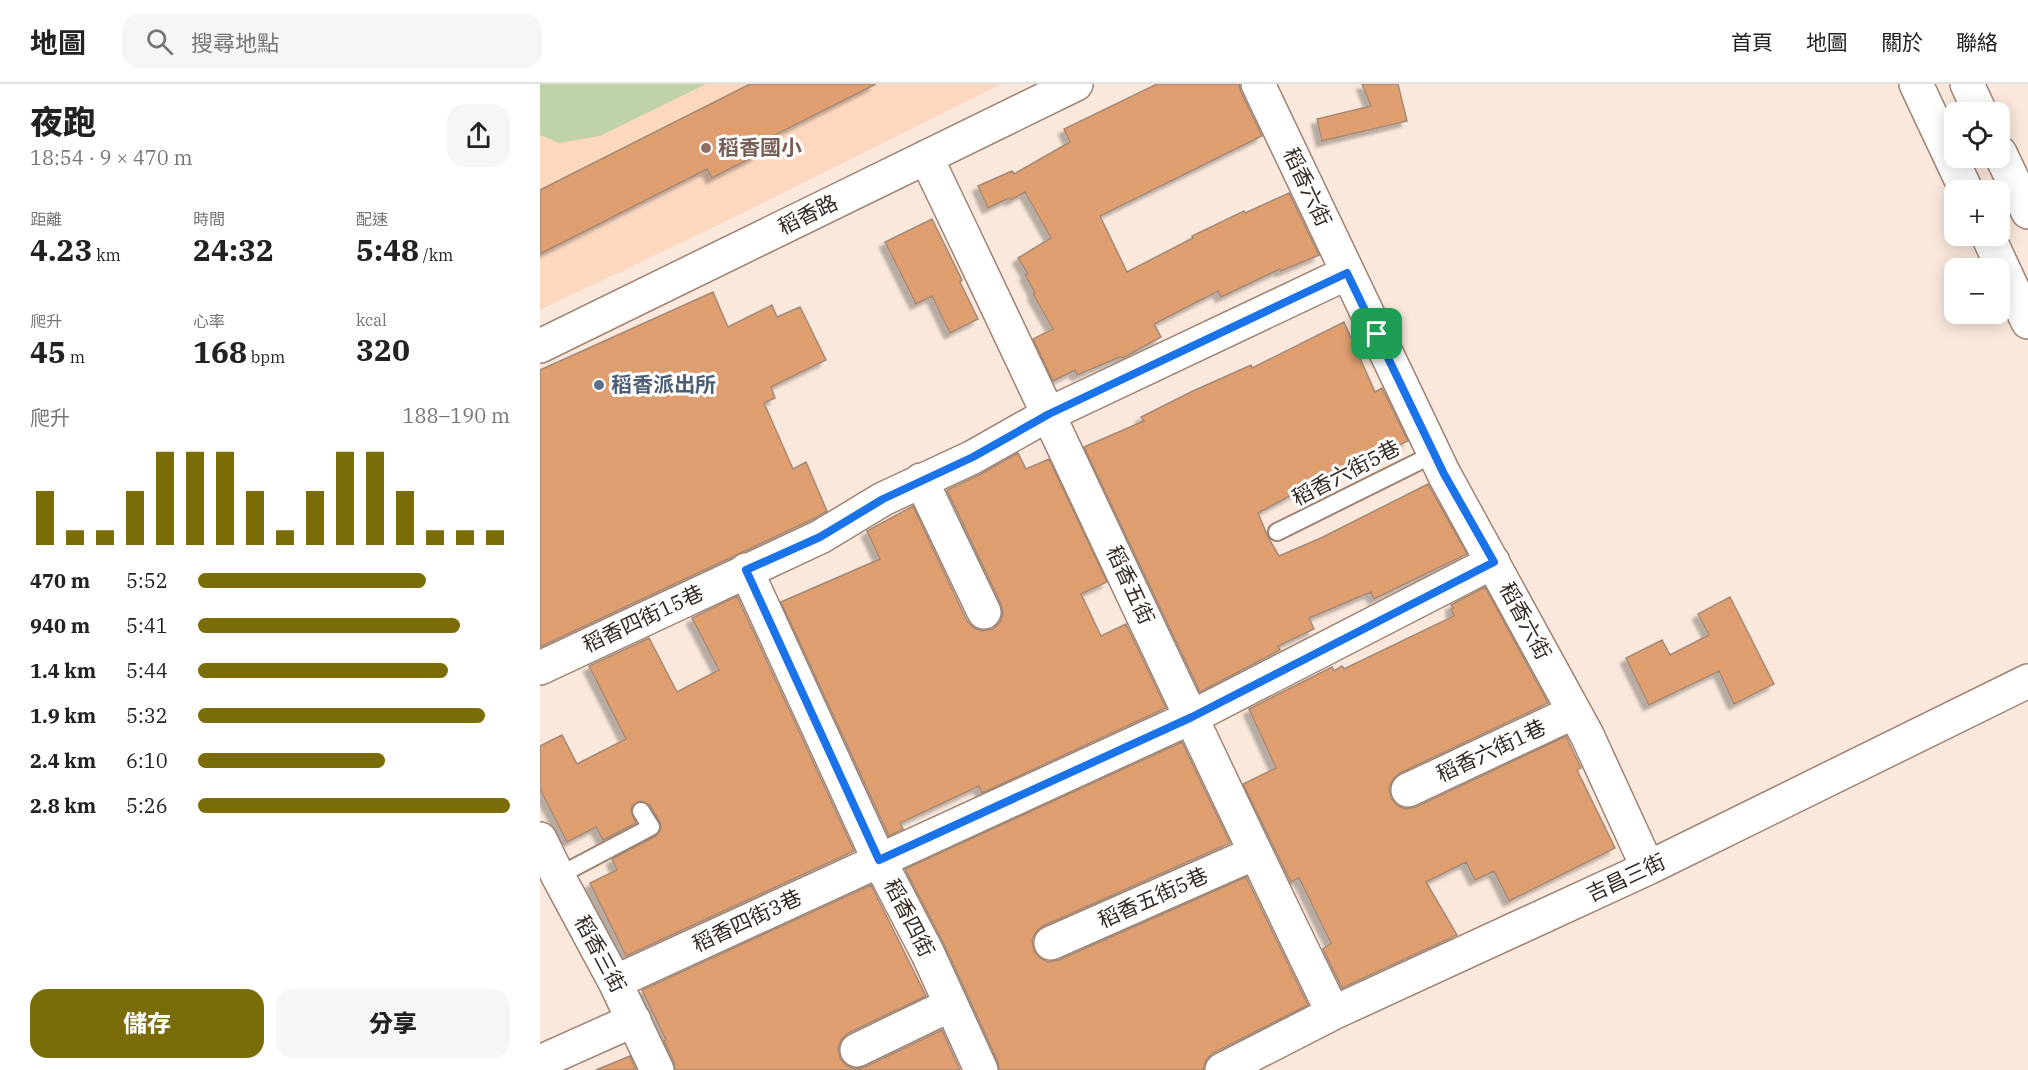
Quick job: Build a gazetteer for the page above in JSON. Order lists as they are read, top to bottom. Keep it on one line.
{"streets":{"street":["稻香六街","稻香路","稻香五街","稻香四街15巷","稻香六街1巷","吉昌三街","稻香五街5巷","稻香四街","稻香四街3巷","稻香三街"],"lane":["稻香六街5巷"]},"crossings":[["稻香六街","稻香六街5巷"],["稻香六街","稻香四街15巷"],["稻香六街","稻香六街1巷"],["稻香六街","吉昌三街"],["稻香六街","稻香四街3巷"],["稻香路","稻香五街"],["稻香五街","稻香四街15巷"],["稻香五街","吉昌三街"],["稻香五街","稻香五街5巷"],["稻香五街","稻香四街3巷"],["稻香四街15巷","稻香四街"],["稻香四街","稻香四街3巷"],["稻香四街3巷","稻香三街"]],"places":["稻香國小","稻香派出所"],"page":{"header":"地圖","search":"搜尋地點","nav":["首頁","地圖","關於","聯絡"],"heading":["夜跑","18:54 · 9 × 470 m"],"map_buttons":["+","−"],"stats":[["距離","4.23 km"],["時間","24:32"],["配速","5:48 /km"],["爬升","45 m"],["心率","168 bpm"],["kcal","320"]],"chart":["爬升","188–190 m"],"list":[{"name":"470 m","note":"5:52"},{"name":"940 m","note":"5:41"},{"name":"1.4 km","note":"5:44"},{"name":"1.9 km","note":"5:32"},{"name":"2.4 km","note":"6:10"},{"name":"2.8 km","note":"5:26"}],"buttons":["儲存","分享"]}}
